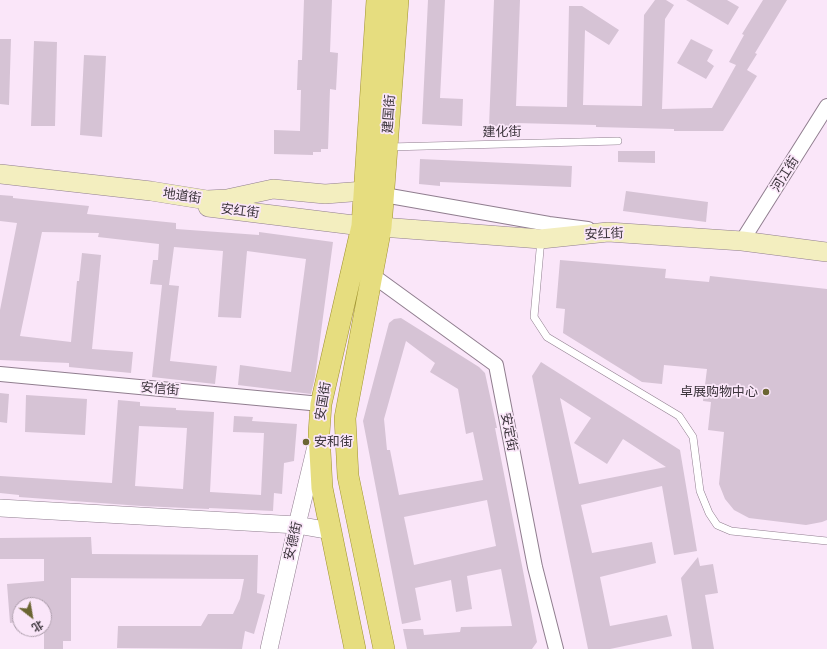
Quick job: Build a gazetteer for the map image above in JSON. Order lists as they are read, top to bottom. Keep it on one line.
{"streets":{"main road":["建国街","地道街","安红街","安国街"],"street":["河江街","安信街","安定街","安德街"],"lane":["建化街"]},"crossings":[["建国街","建化街"],["建国街","地道街"],["建国街","安红街"],["建国街","安国街"],["河江街","安红街"],["安红街","安国街"],["安信街","安国街"],["安国街","安定街"],["安国街","安德街"]],"places":["卓展购物中心","安和街"],"north":"bottom right"}
